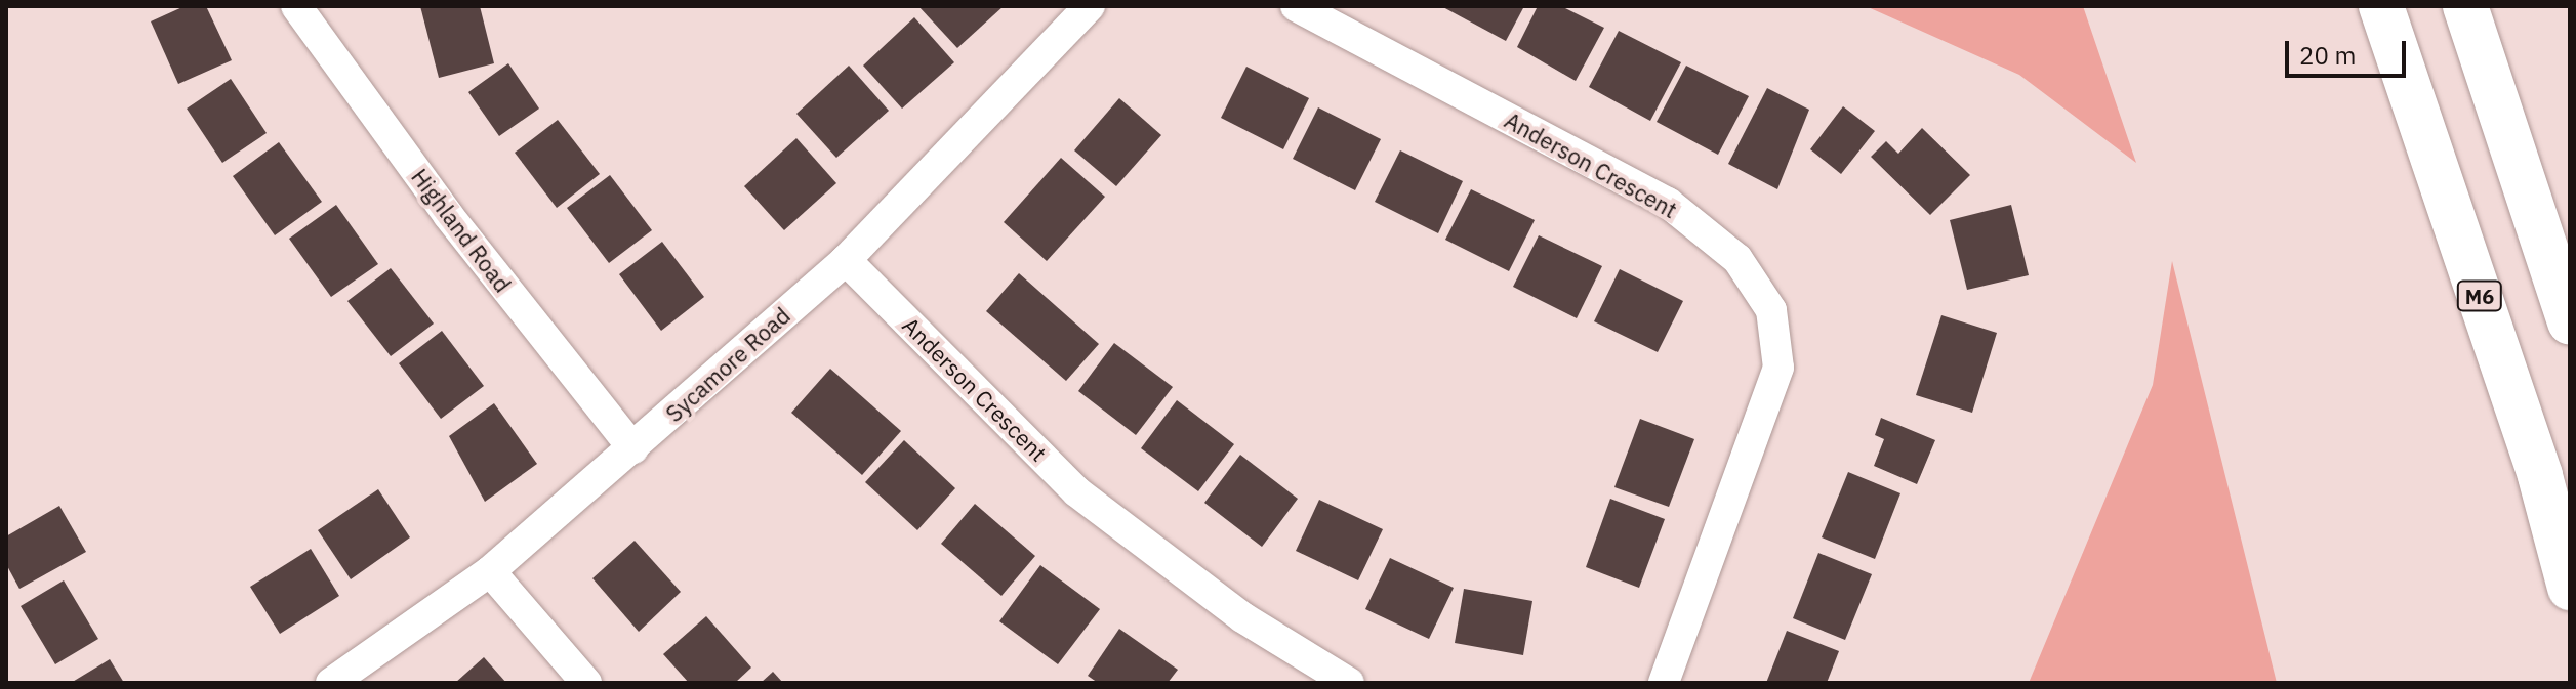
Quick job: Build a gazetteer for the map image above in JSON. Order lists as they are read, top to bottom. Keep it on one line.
{"streets":{"highway":["M6"],"street":["Anderson Crescent","Highland Road","Sycamore Road"]},"crossings":[["Anderson Crescent","Sycamore Road"],["Highland Road","Sycamore Road"]],"scale_bar":"20 m"}
